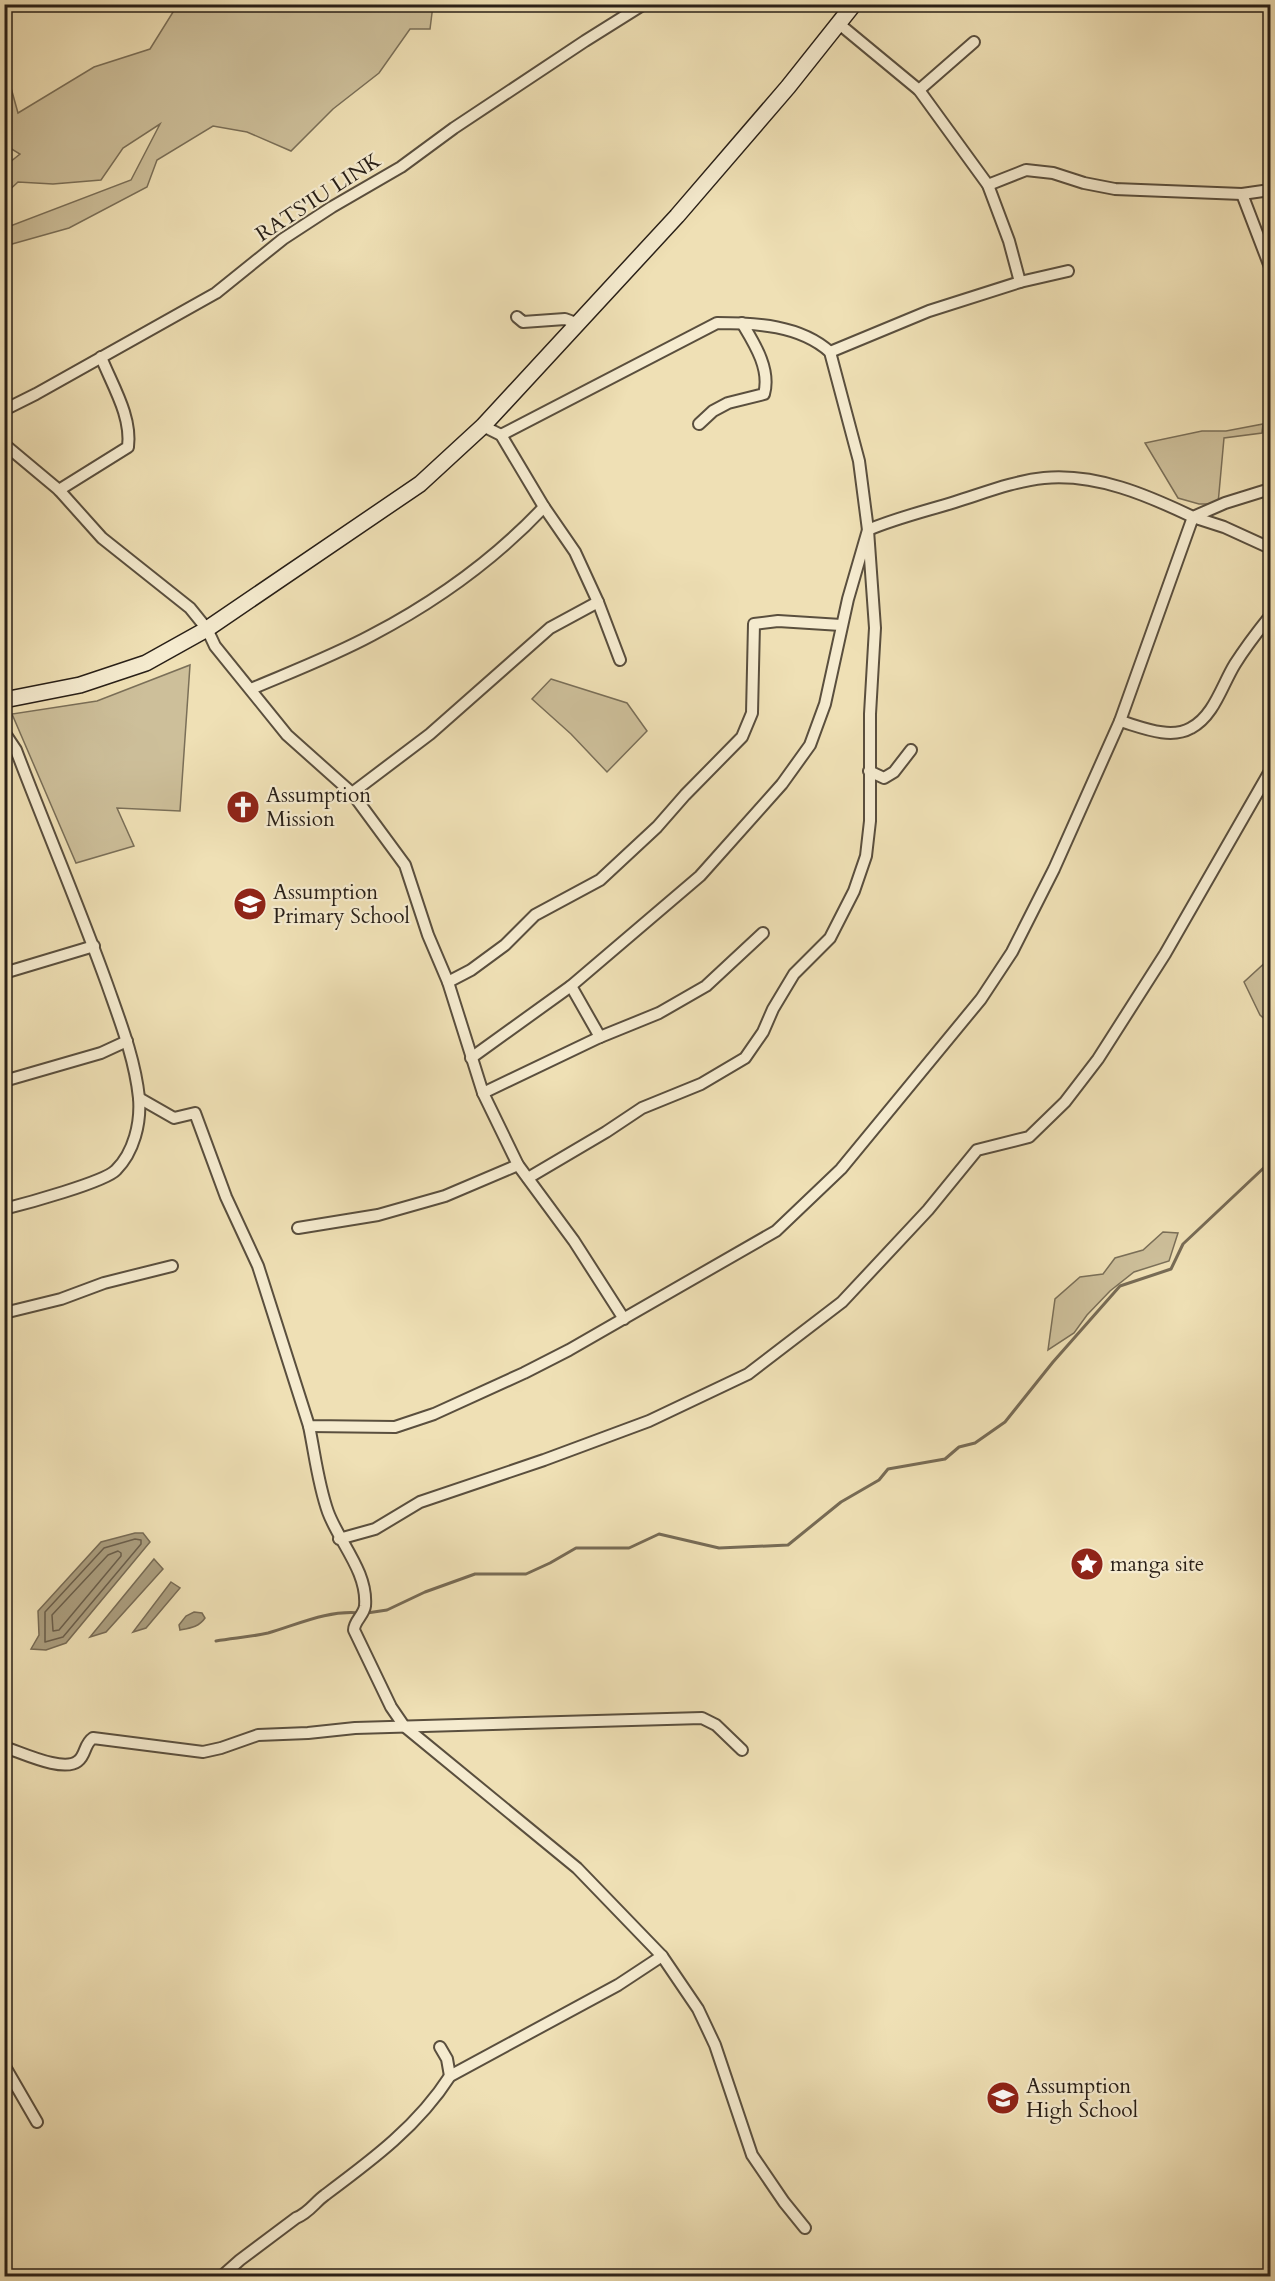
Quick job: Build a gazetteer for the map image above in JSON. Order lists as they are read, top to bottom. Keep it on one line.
{"streets":{"street":["RATS'IU LINK"]},"places":{"church":["Assumption Mission"],"school or university":["Assumption Primary School","Assumption High School"],"place":["manga site"]}}
